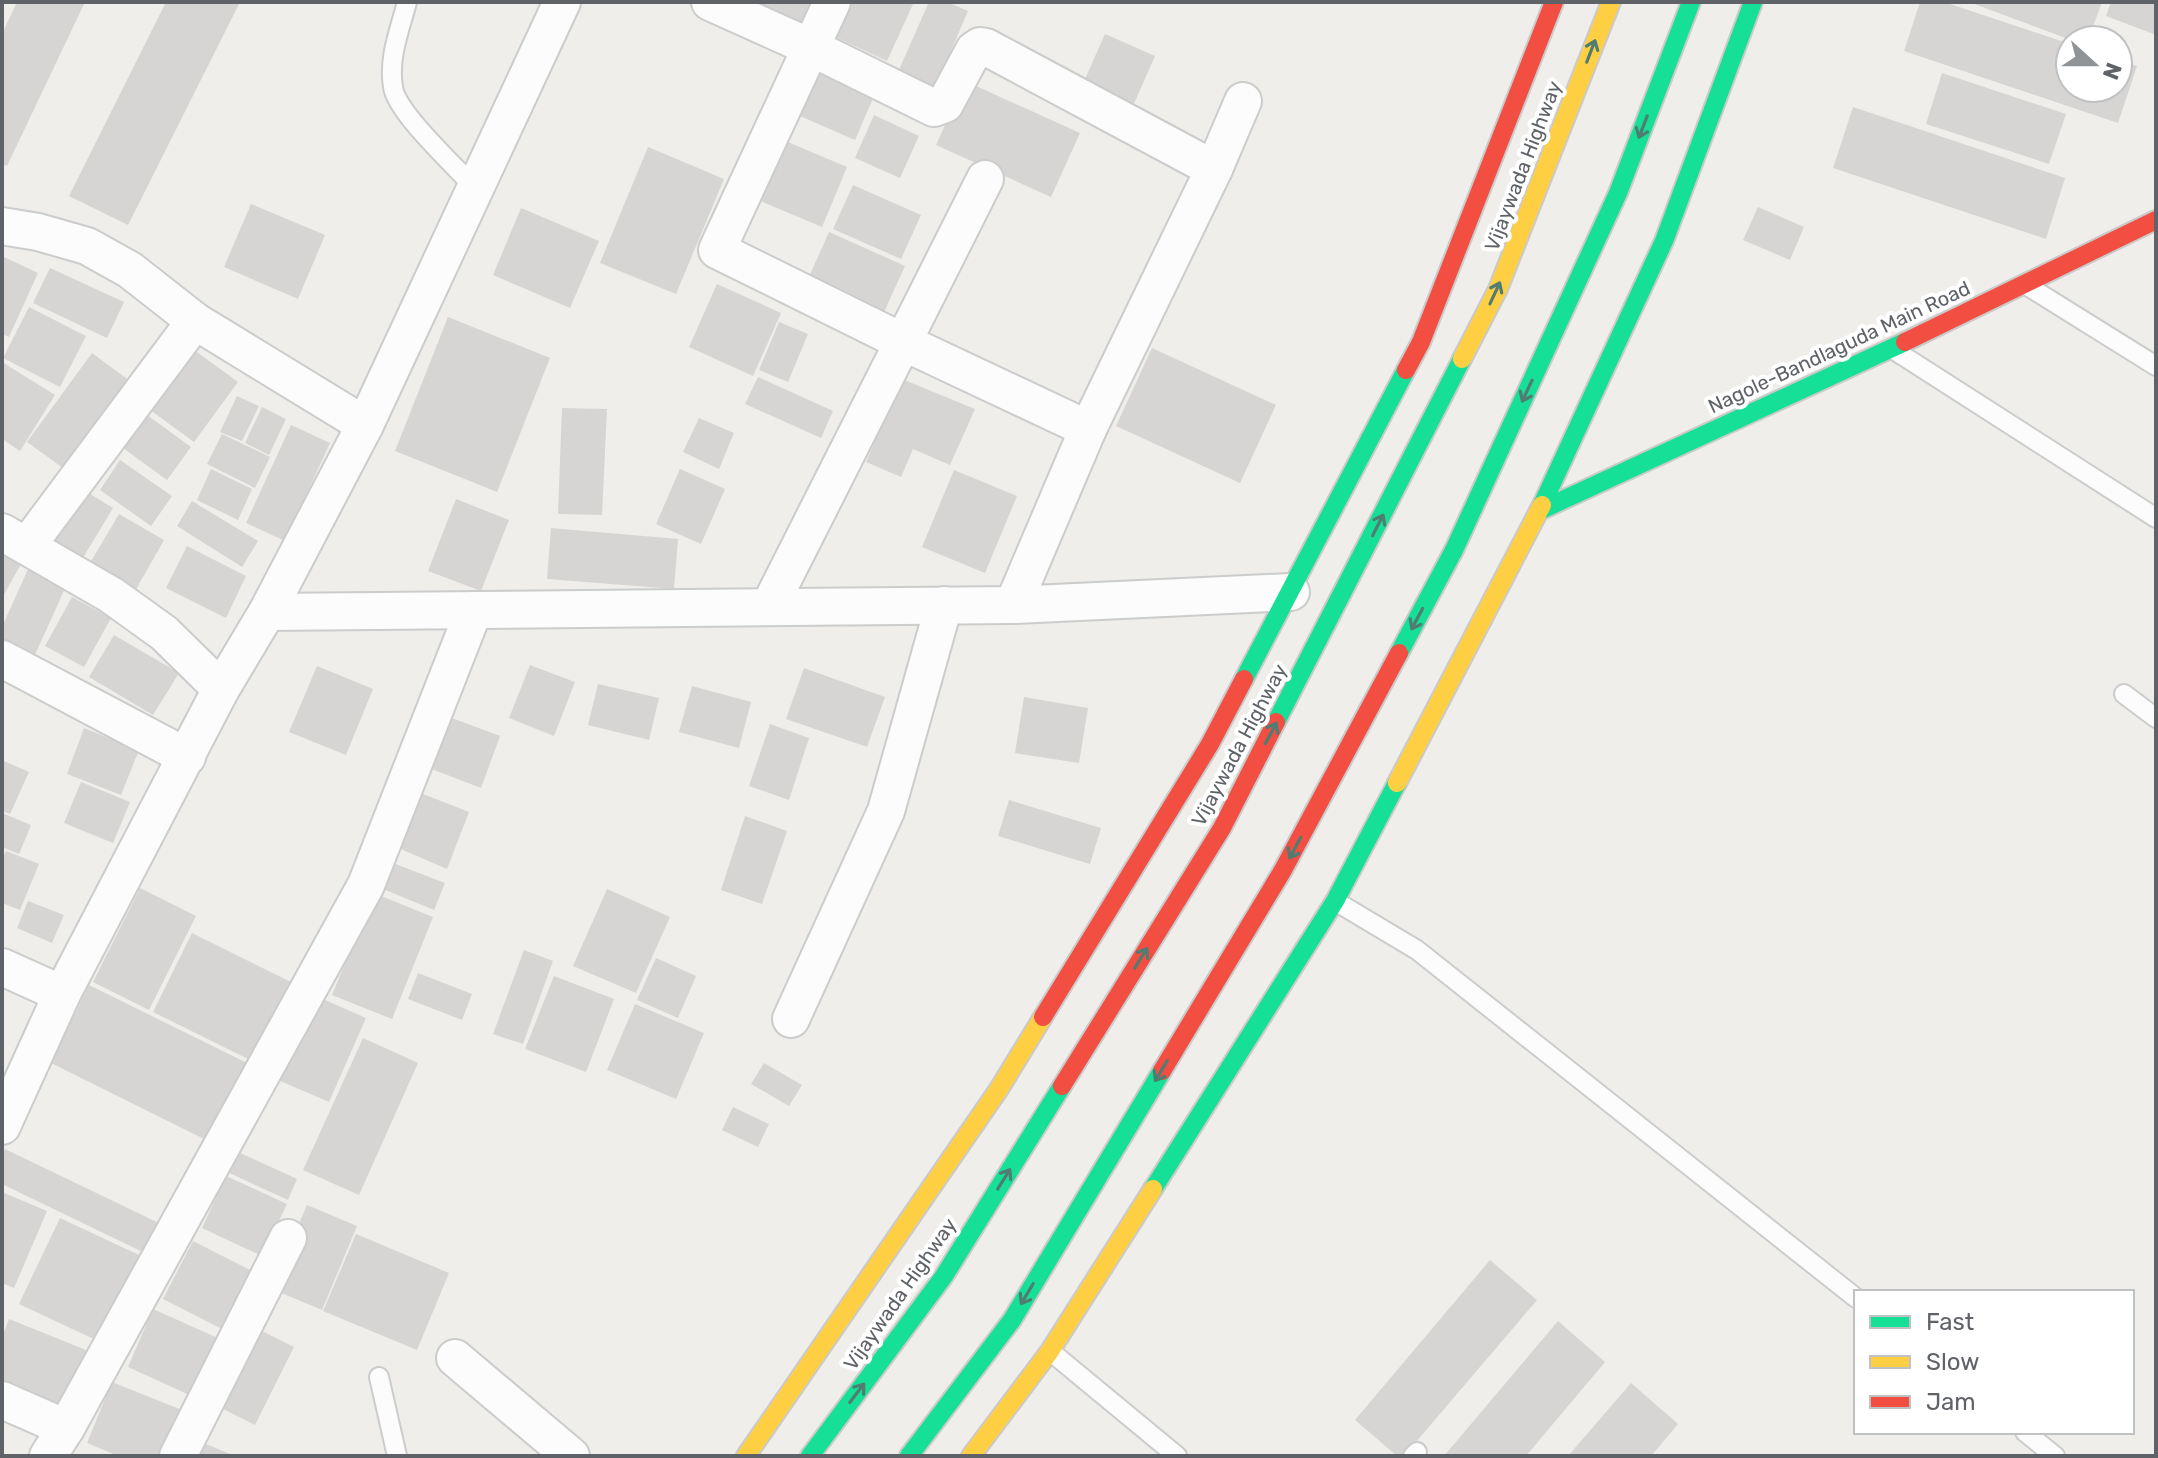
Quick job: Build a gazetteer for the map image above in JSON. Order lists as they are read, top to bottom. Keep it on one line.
{"streets":{"main road":["Vijaywada Highway","Nagole-Bandlaguda Main Road"]},"legend":["Fast","Slow","Jam"],"north":"right"}
